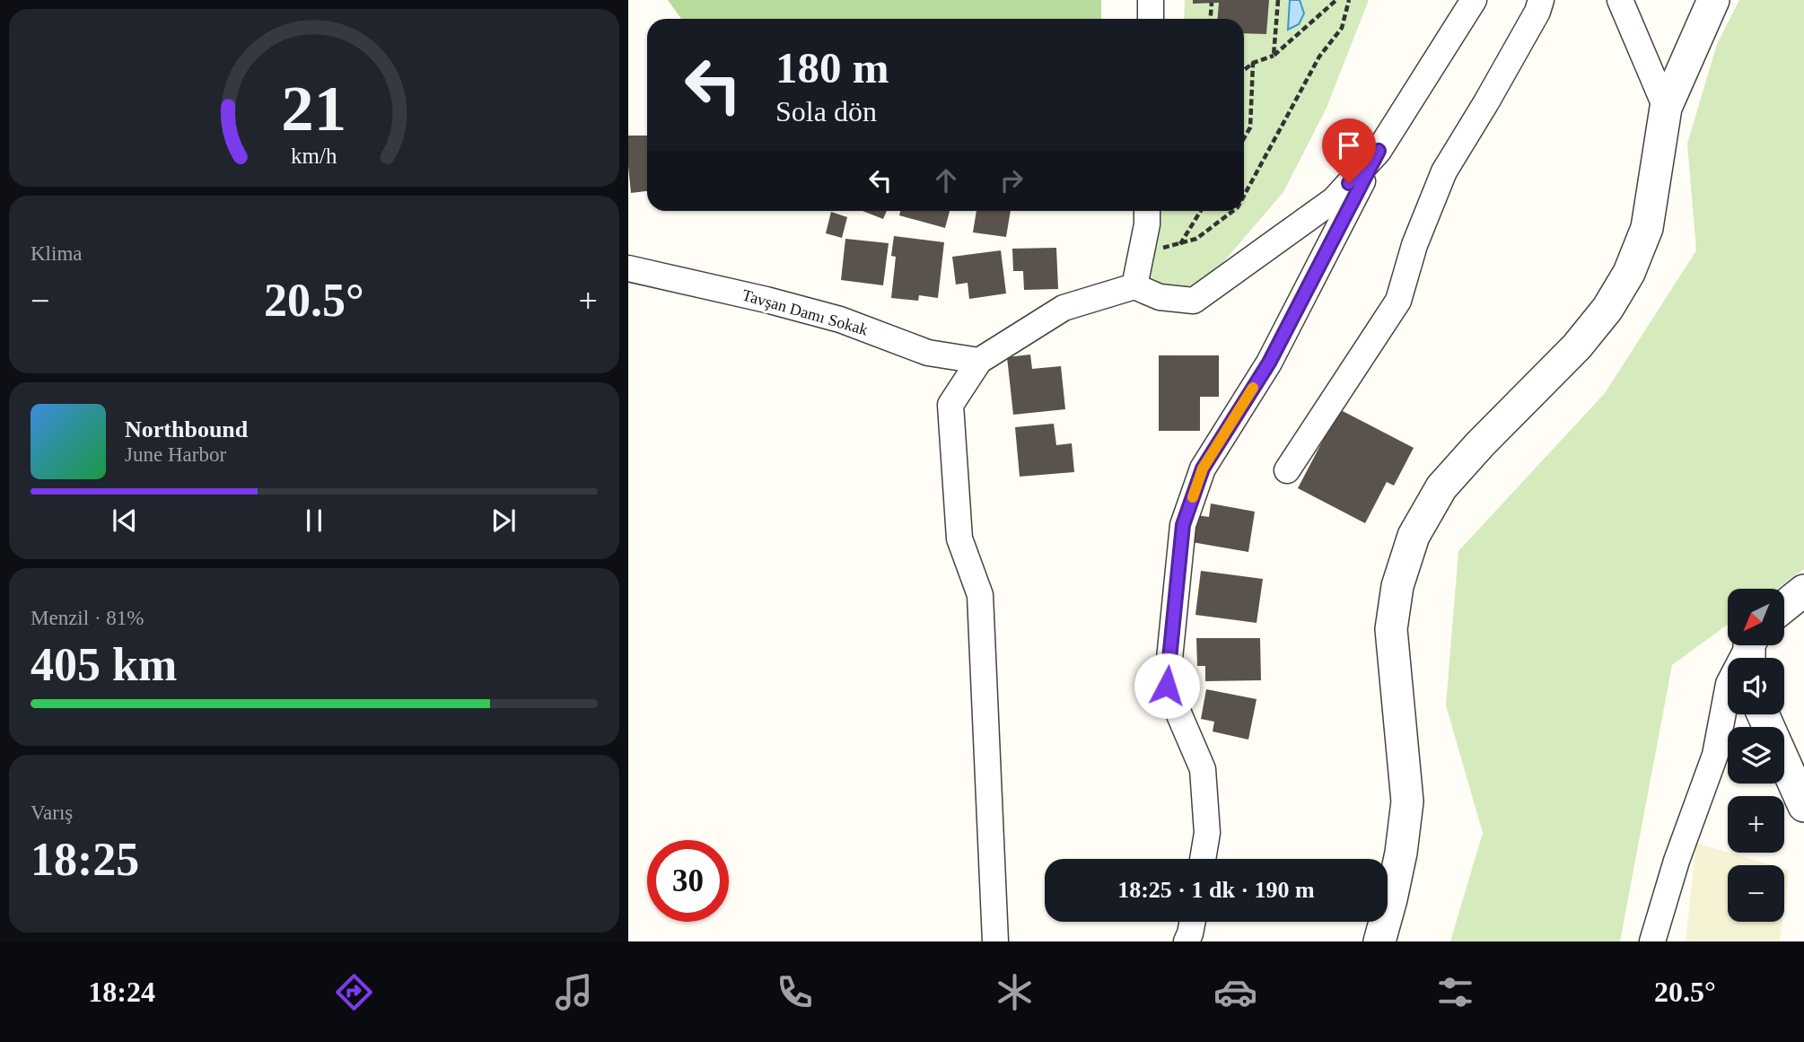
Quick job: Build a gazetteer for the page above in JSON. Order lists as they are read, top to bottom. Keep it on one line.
{"streets":{"street":["Tavşan Damı Sokak"]},"north":"bottom left","page":{"turn":["180 m","Sola dön"],"tile":["Klima",["Menzil · 81%","405 km"],["Varış","18:25"]],"heat":["−","20.5°","+"],"song":["Northbound","June Harbor"],"map_buttons":["+","−"],"limit":"30","trip":"18:25 · 1 dk · 190 m","tabs":["18:24","20.5°"],"gauge":["21","km/h"]}}
